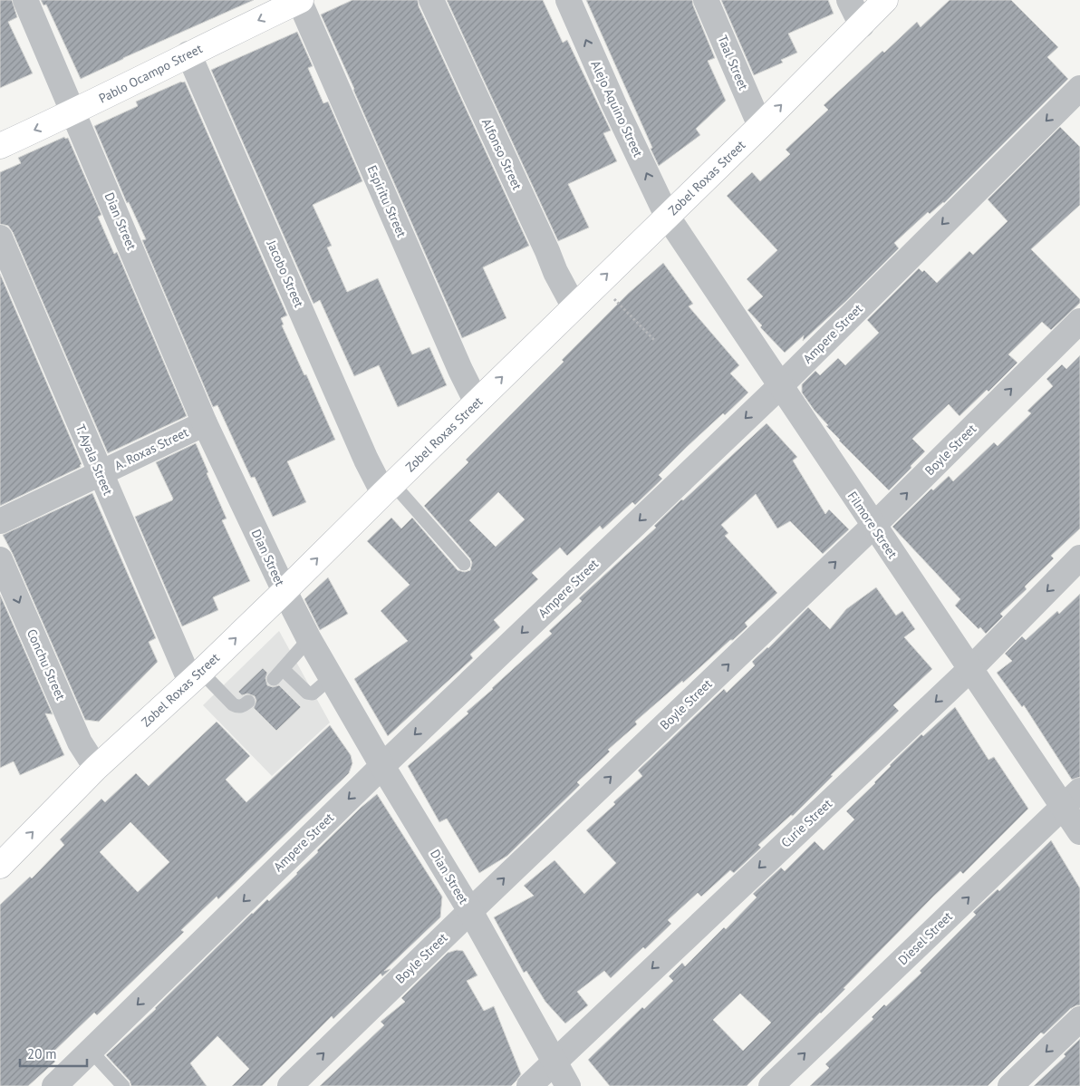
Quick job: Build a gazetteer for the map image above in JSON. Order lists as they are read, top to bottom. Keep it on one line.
{"streets":{"main road":["Pablo Ocampo Street","Zobel Roxas Street"],"street":["Taal Street","Alejo Aquino Street","Alfonso Street","Espiritu Street","Dian Street","Jacobo Street","Ampere Street","A. Roxas Street","Boyle Street","T. Ayala Street","Filmore Street","Conchu Street","Curie Street","Diesel Street"]},"crossings":[["Taal Street","Zobel Roxas Street"],["Pablo Ocampo Street","Espiritu Street"],["Pablo Ocampo Street","Dian Street"],["Pablo Ocampo Street","Jacobo Street"],["Alejo Aquino Street","Zobel Roxas Street"],["Alejo Aquino Street","Filmore Street"],["Alfonso Street","Zobel Roxas Street"],["Zobel Roxas Street","Espiritu Street"],["Zobel Roxas Street","Dian Street"],["Zobel Roxas Street","Jacobo Street"],["Zobel Roxas Street","T. Ayala Street"],["Zobel Roxas Street","Filmore Street"],["Zobel Roxas Street","Conchu Street"],["Dian Street","Ampere Street"],["Dian Street","A. Roxas Street"],["Dian Street","Boyle Street"],["Dian Street","Curie Street"],["Ampere Street","Filmore Street"],["A. Roxas Street","T. Ayala Street"],["Boyle Street","Filmore Street"],["Filmore Street","Curie Street"],["Filmore Street","Diesel Street"]],"one_way":["Pablo Ocampo Street","Alejo Aquino Street","Zobel Roxas Street","Ampere Street","Boyle Street","Conchu Street","Curie Street","Diesel Street"],"scale_bar":"20 m"}
